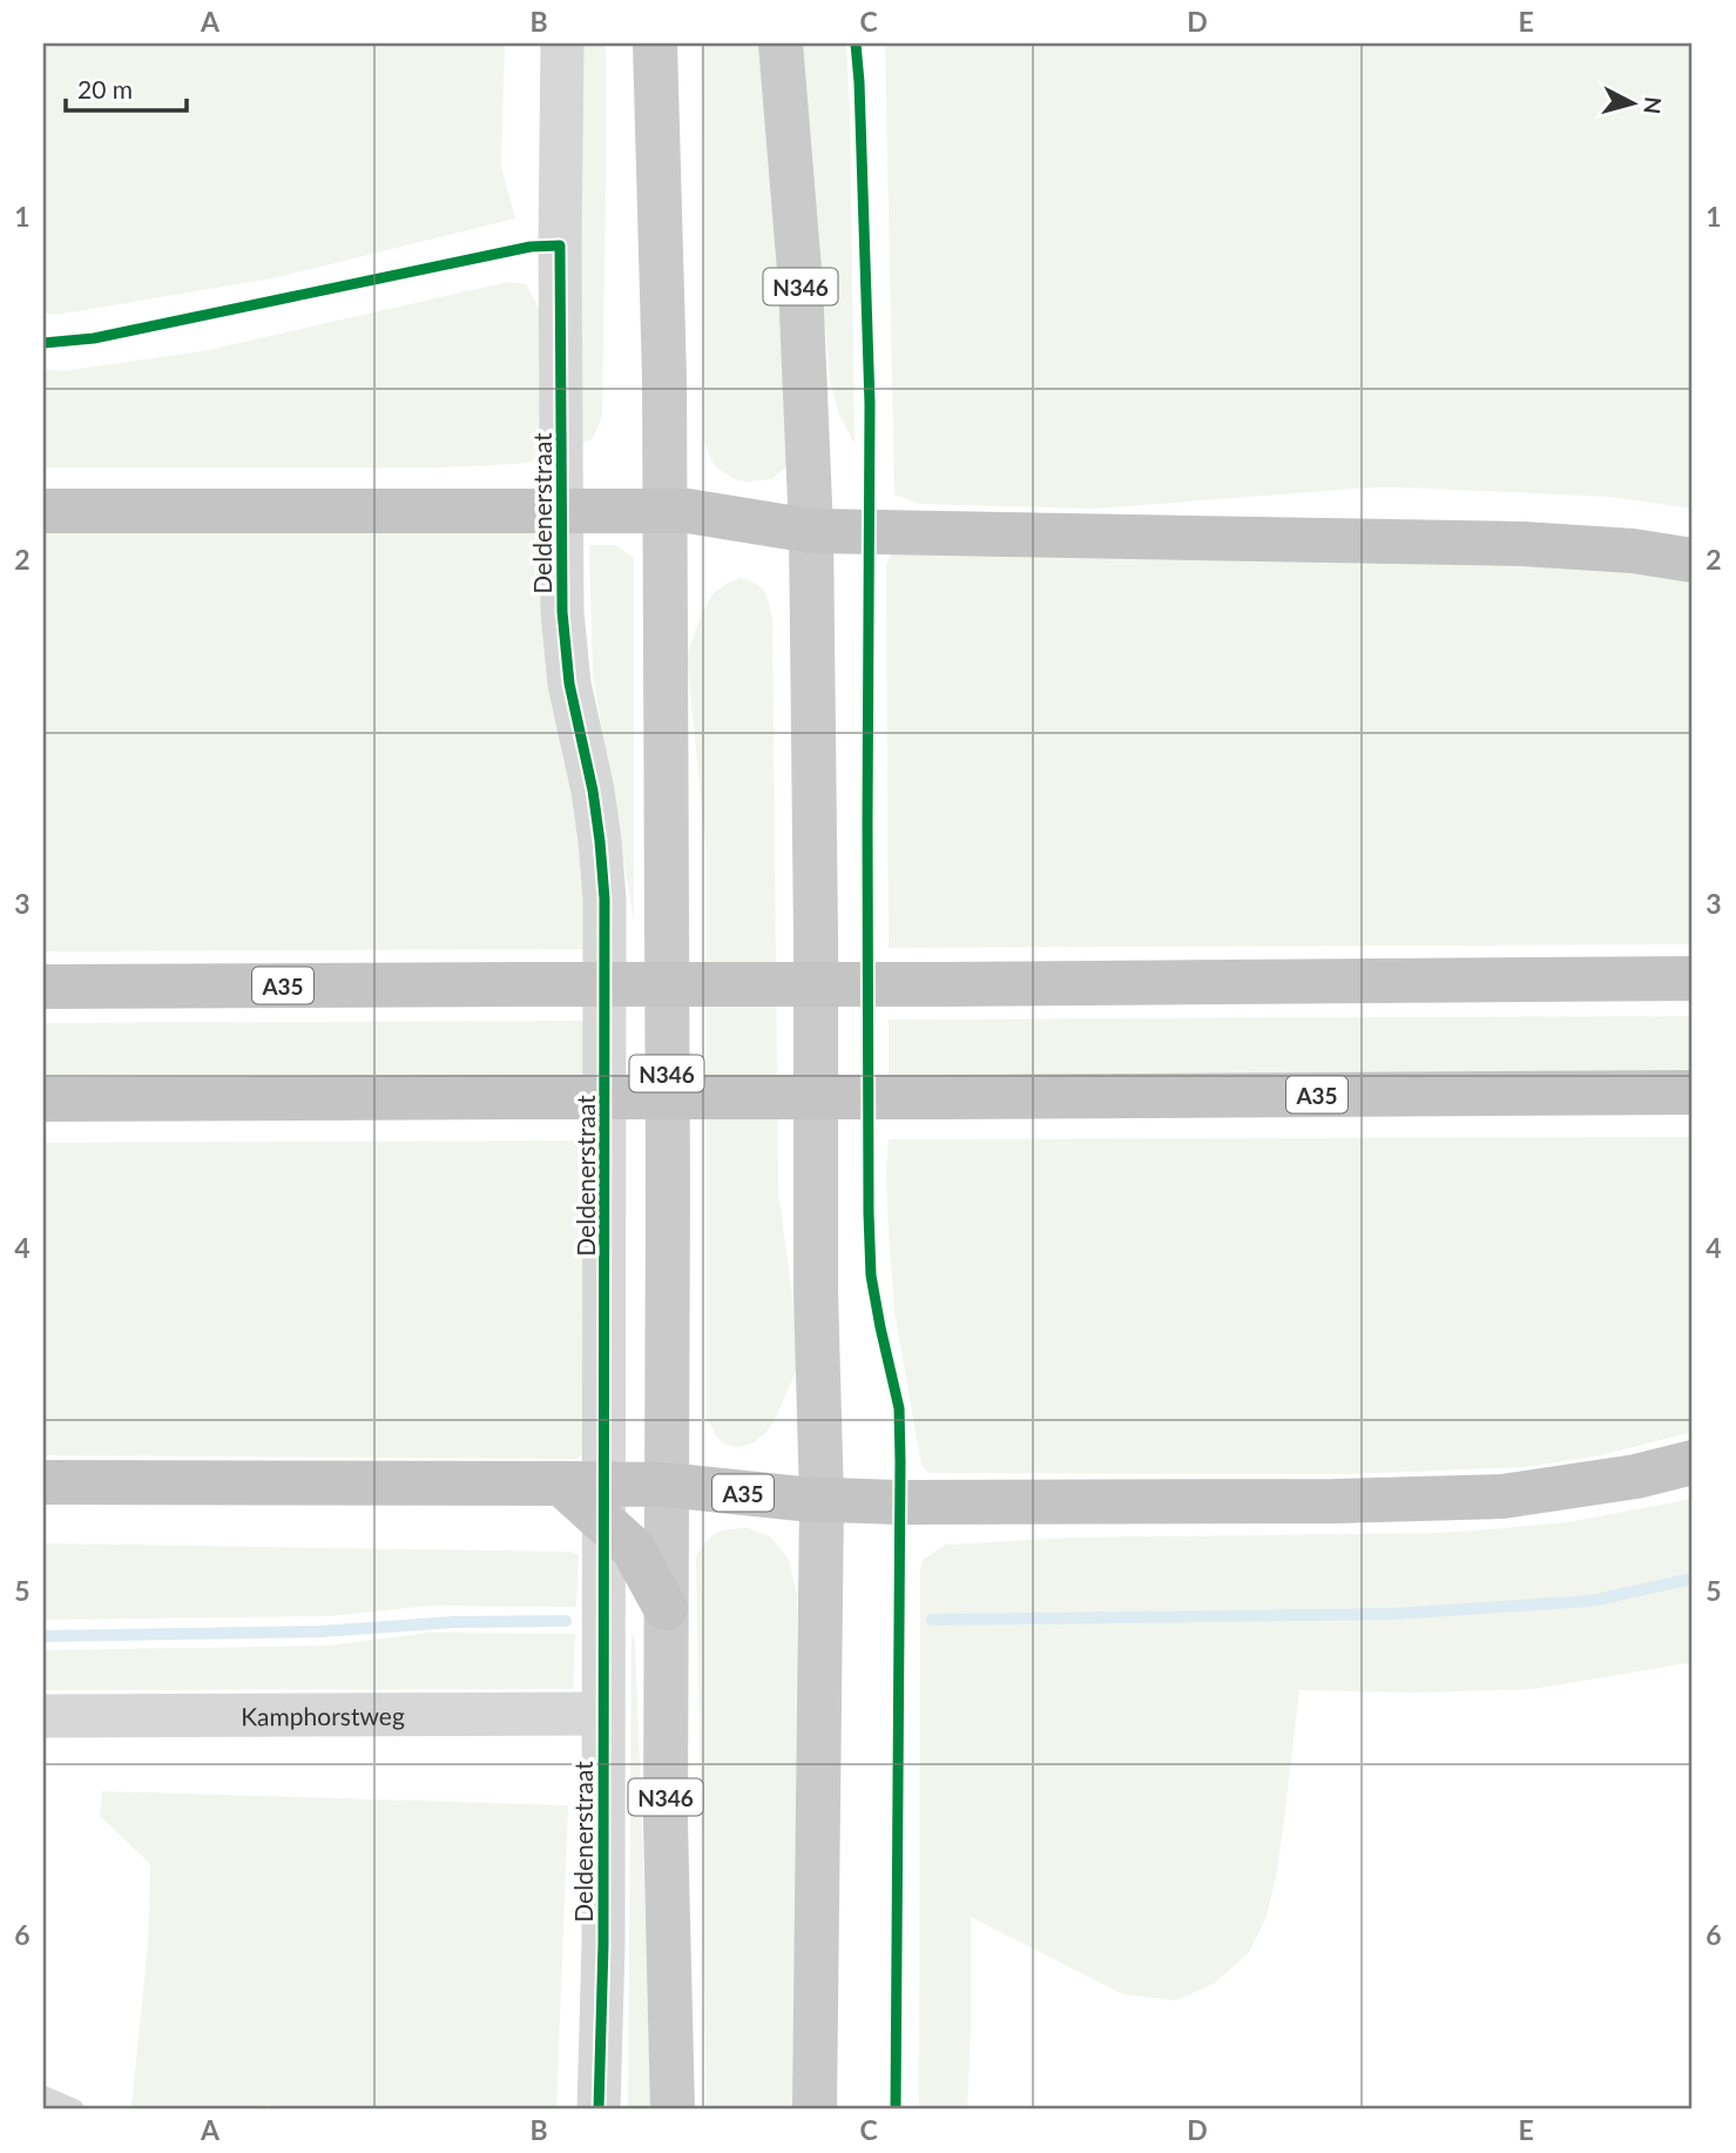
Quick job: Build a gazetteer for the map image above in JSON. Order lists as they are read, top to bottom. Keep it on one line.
{"streets":{"highway":["A35"],"main road":["N346"],"street":["Deldenerstraat","Kamphorstweg"]},"crossings":[["N346","A35"],["Deldenerstraat","A35"],["Deldenerstraat","Kamphorstweg"]],"scale_bar":"20 m","north":"right","grid":{"columns":["A","B","C","D","E"],"rows":["1","2","3","4","5","6"]}}
